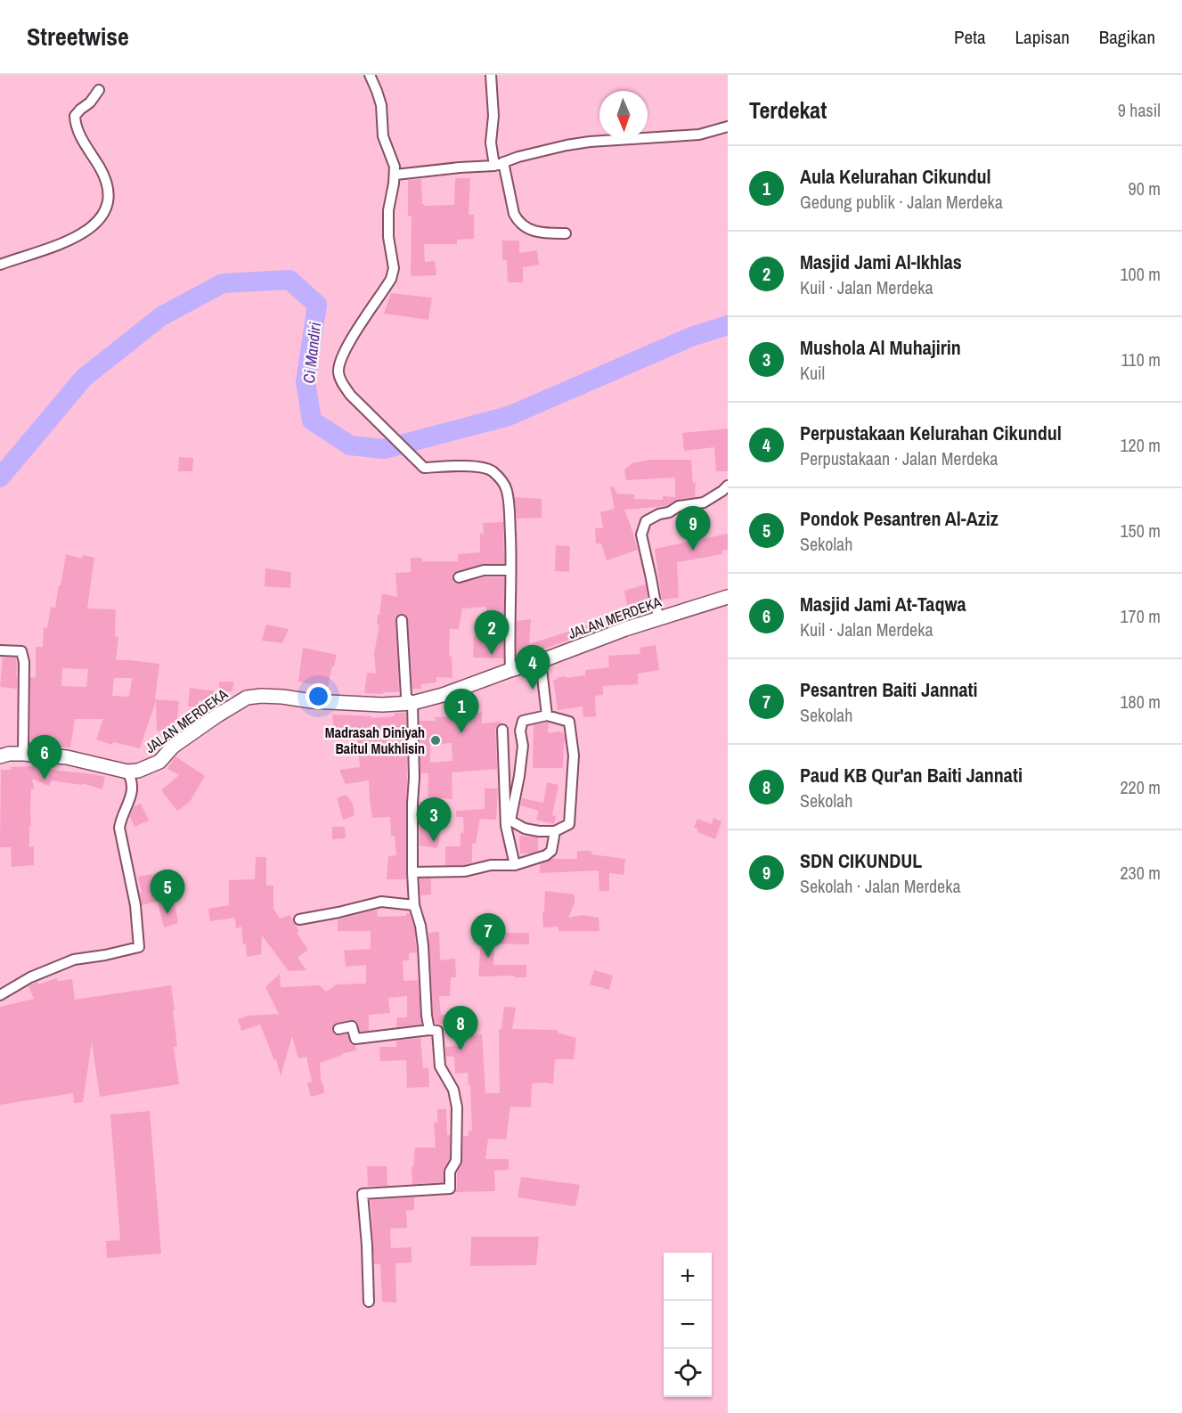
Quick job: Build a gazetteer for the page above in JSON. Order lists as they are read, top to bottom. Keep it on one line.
{"streets":{"street":["JALAN MERDEKA"]},"water":["Ci Mandiri"],"places":["Madrasah Diniyah Baitul Mukhlisin"],"north":"bottom","page":{"header":"Streetwise","nav":["Peta","Lapisan","Bagikan"],"heading":["Terdekat","9 hasil"],"list":[{"mark":"1","name":"Aula Kelurahan Cikundul","note":"Gedung publik · Jalan Merdeka","value":"90 m"},{"mark":"2","name":"Masjid Jami Al-Ikhlas","note":"Kuil · Jalan Merdeka","value":"100 m"},{"mark":"3","name":"Mushola Al Muhajirin","note":"Kuil","value":"110 m"},{"mark":"4","name":"Perpustakaan Kelurahan Cikundul","note":"Perpustakaan · Jalan Merdeka","value":"120 m"},{"mark":"5","name":"Pondok Pesantren Al-Aziz","note":"Sekolah","value":"150 m"},{"mark":"6","name":"Masjid Jami At-Taqwa","note":"Kuil · Jalan Merdeka","value":"170 m"},{"mark":"7","name":"Pesantren Baiti Jannati","note":"Sekolah","value":"180 m"},{"mark":"8","name":"Paud KB Qur'an Baiti Jannati","note":"Sekolah","value":"220 m"},{"mark":"9","name":"SDN CIKUNDUL","note":"Sekolah · Jalan Merdeka","value":"230 m"}],"pins":["9","2","4","1","6","3","5","7","8"],"map_buttons":["+","−"]}}
